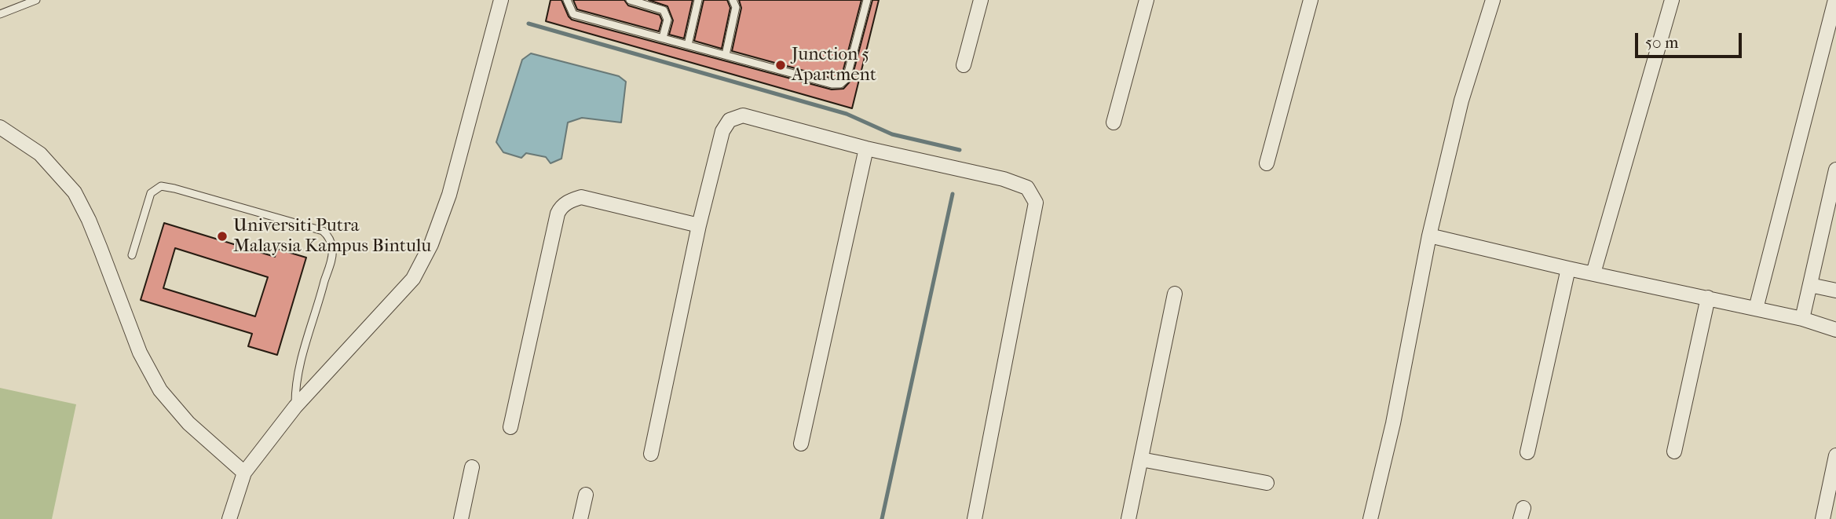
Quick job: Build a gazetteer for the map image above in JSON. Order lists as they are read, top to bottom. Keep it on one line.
{"places":["Junction 5 Apartment","Universiti Putra Malaysia Kampus Bintulu"],"scale_bar":"50 m"}
